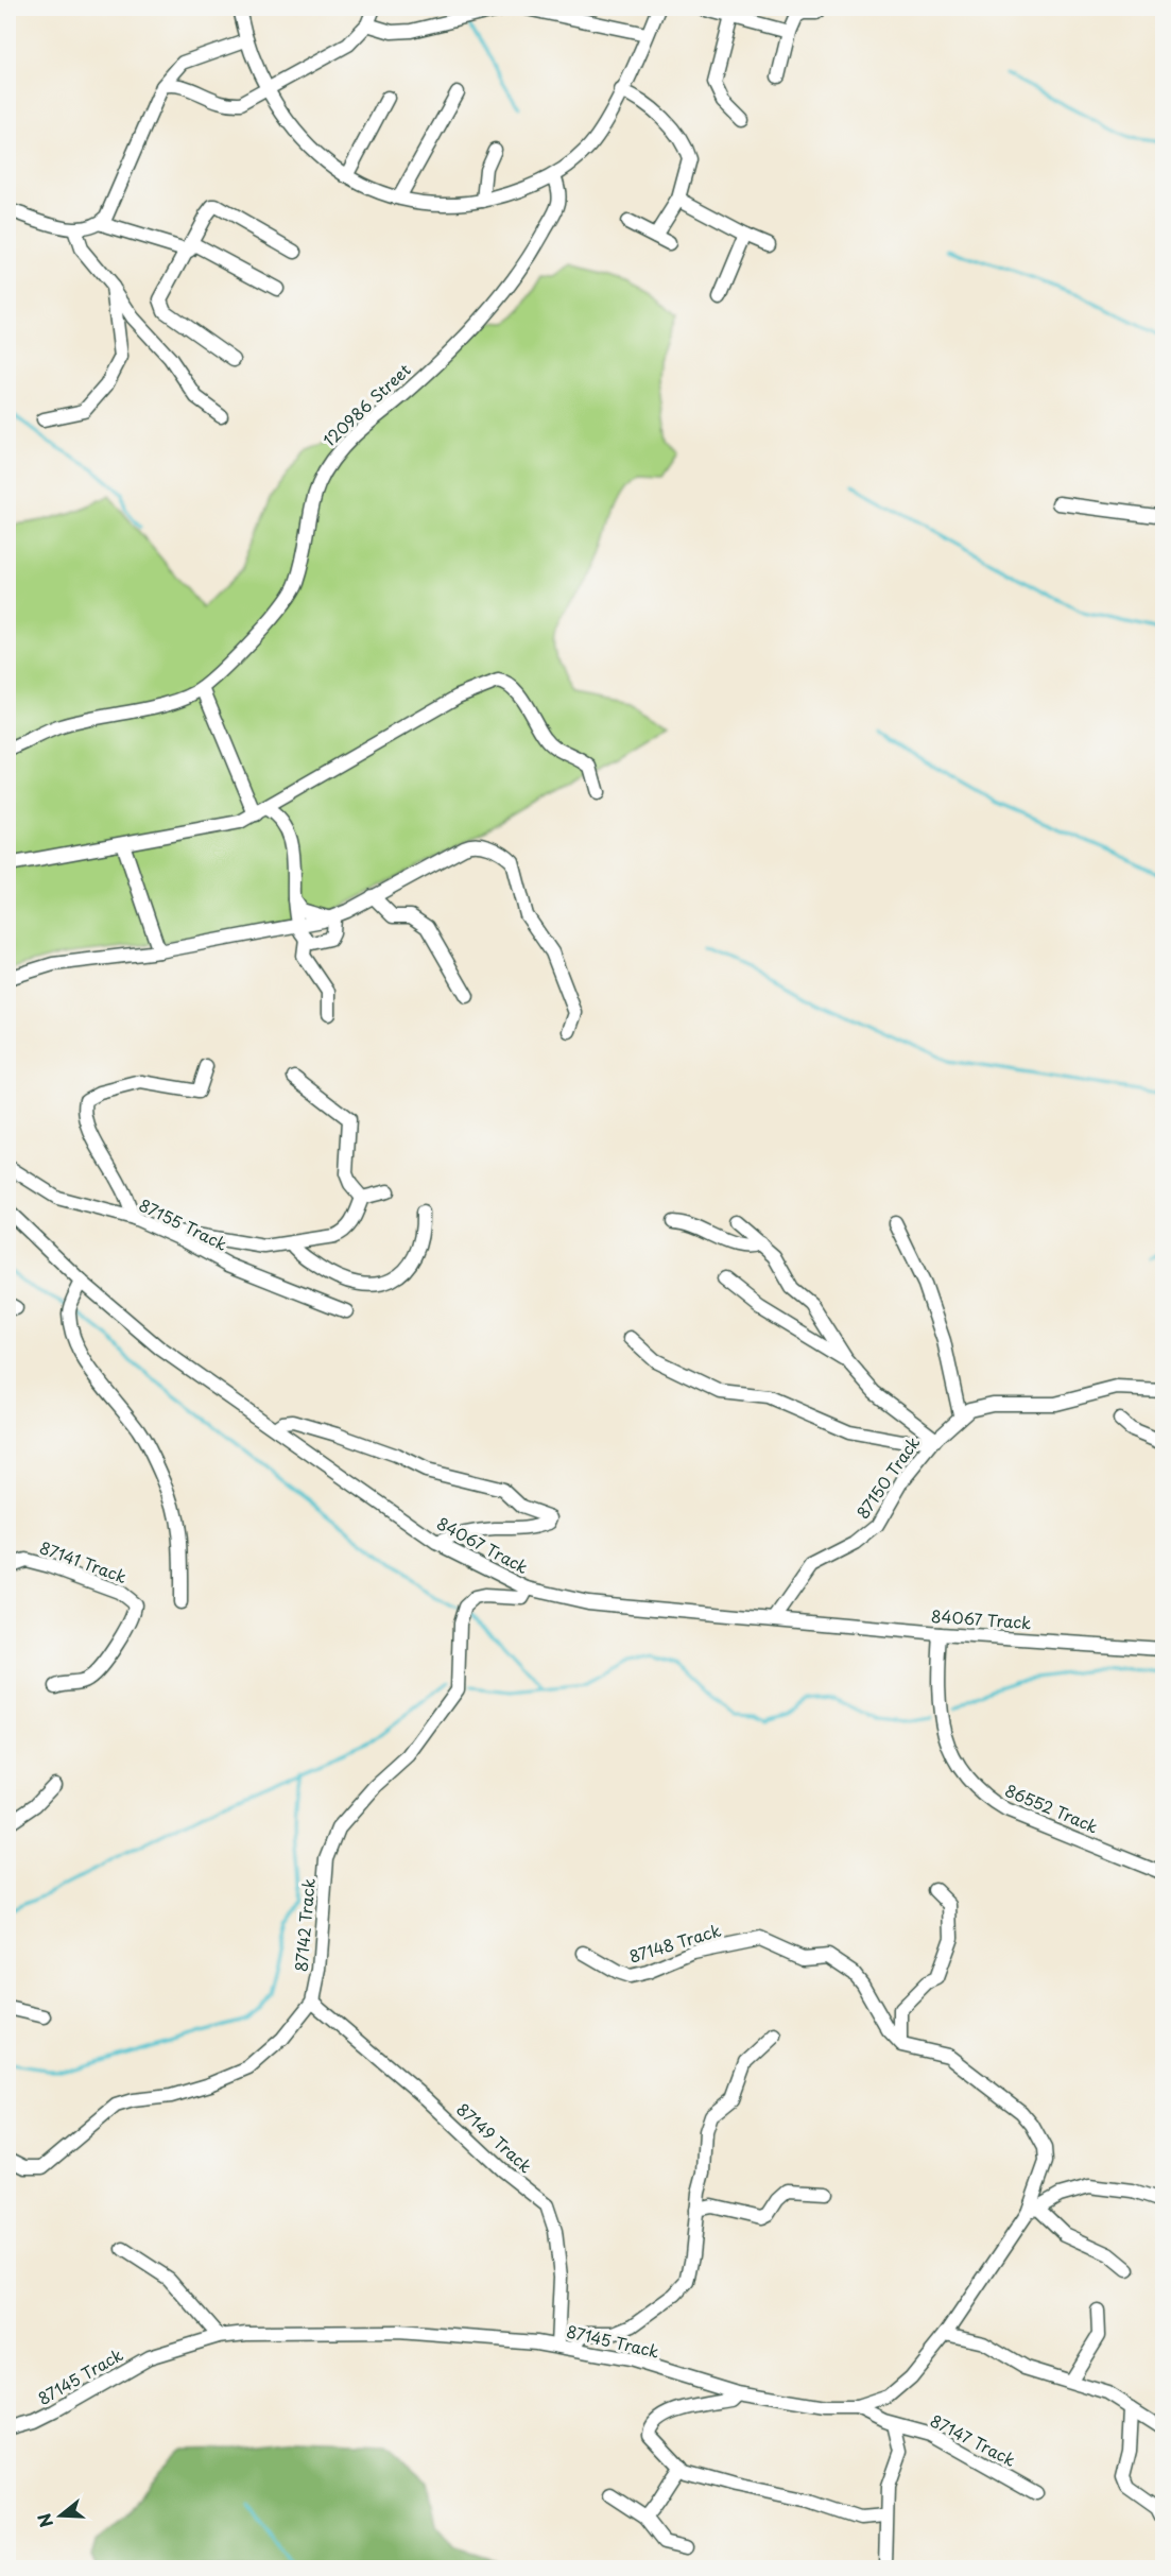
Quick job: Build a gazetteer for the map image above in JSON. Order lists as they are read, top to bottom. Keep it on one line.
{"streets":{"street":["120986 Street","87155 Track","87150 Track","84067 Track","87141 Track","86552 Track","87142 Track","87148 Track","87149 Track","87145 Track","87147 Track"]},"crossings":[["87150 Track","84067 Track"],["84067 Track","86552 Track"],["84067 Track","87142 Track"],["87142 Track","87149 Track"],["87149 Track","87145 Track"],["87145 Track","87147 Track"]],"north":"left"}
